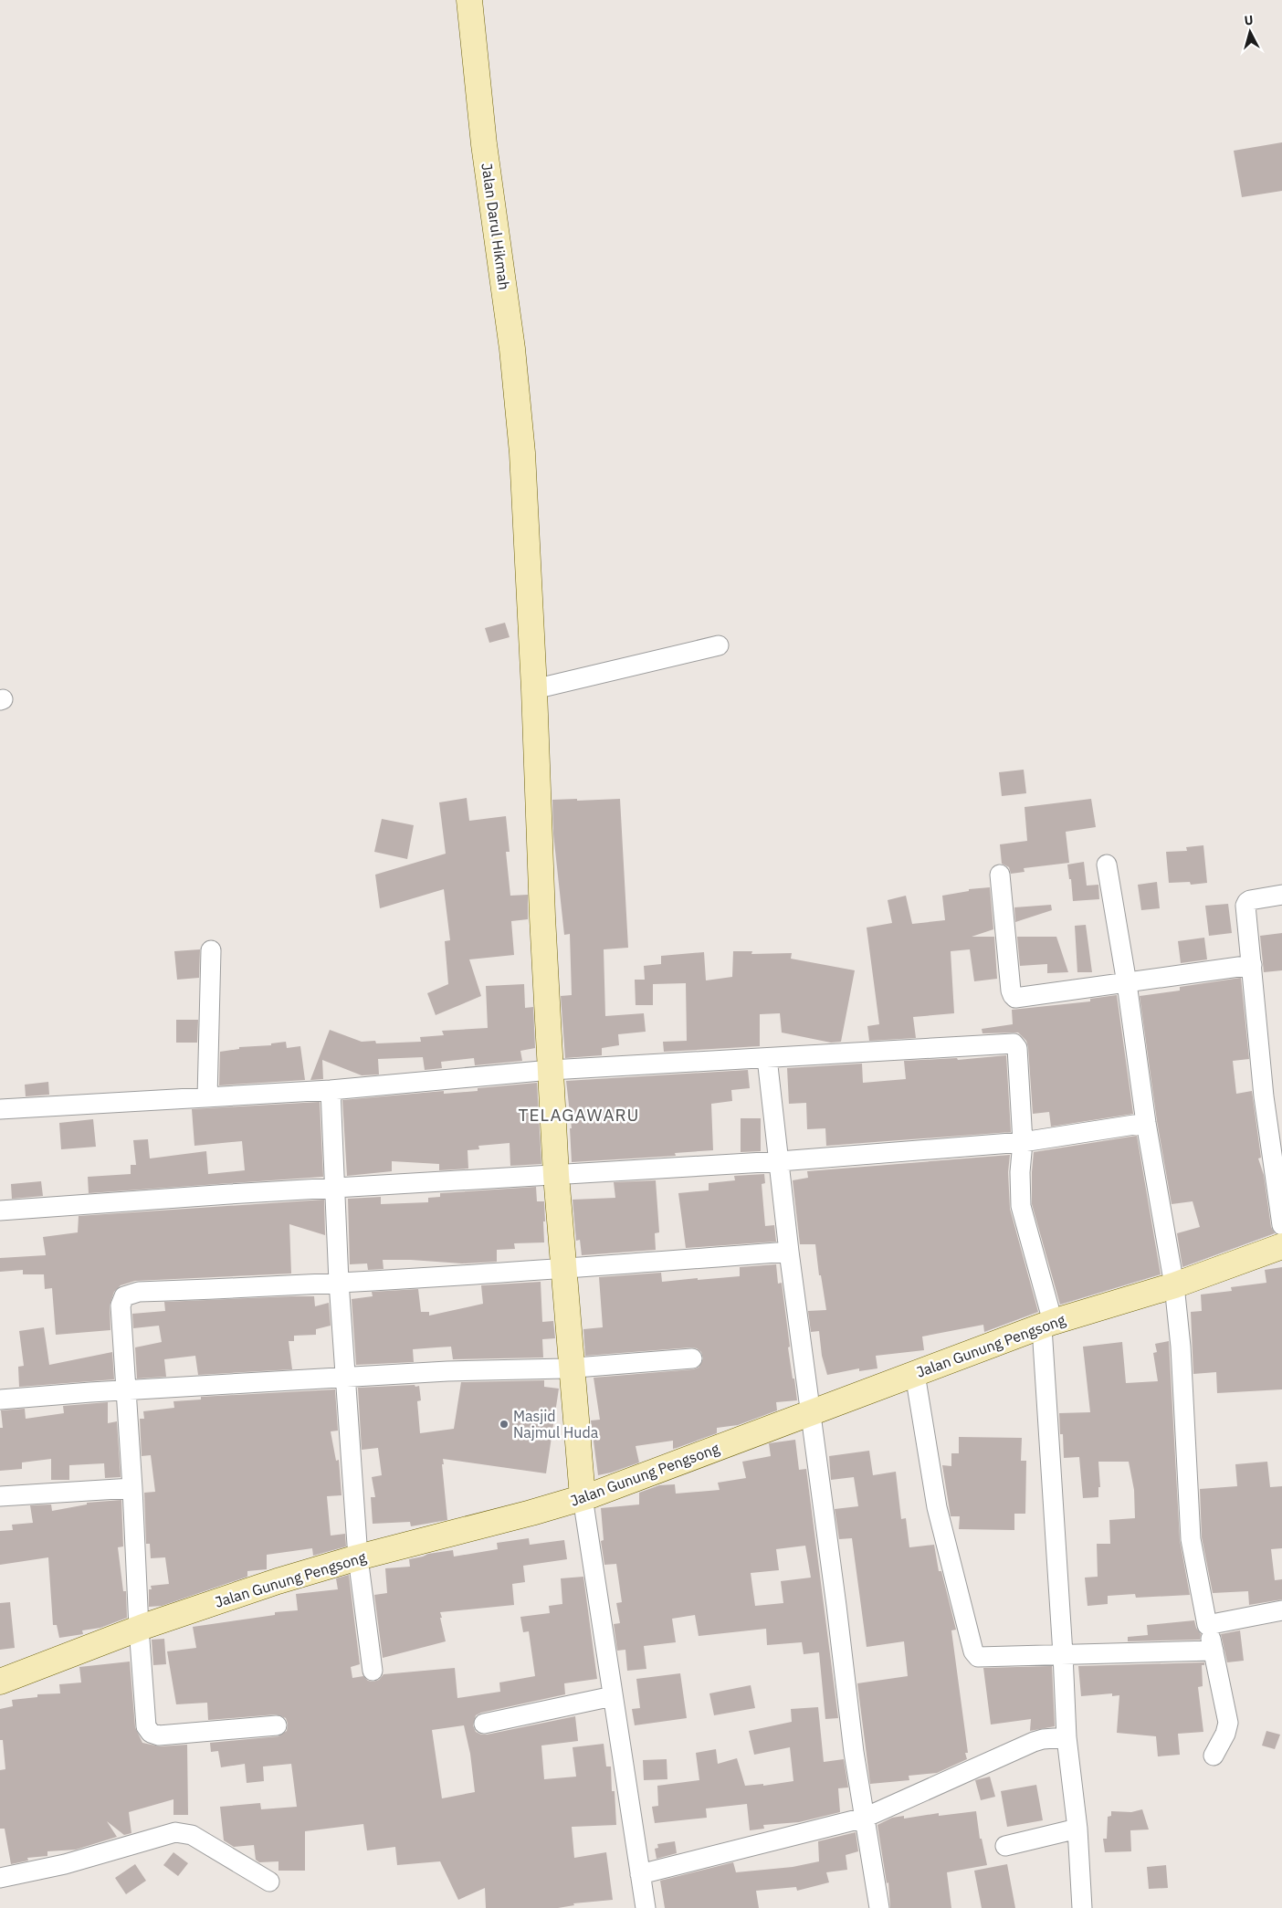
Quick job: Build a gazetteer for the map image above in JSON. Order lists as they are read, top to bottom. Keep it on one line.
{"streets":{"street":["Jalan Darul Hikmah","Jalan Gunung Pengsong"]},"crossings":[["Jalan Darul Hikmah","Jalan Gunung Pengsong"]],"districts":["TELAGAWARU"],"places":["Masjid Najmul Huda"],"north":"top"}
